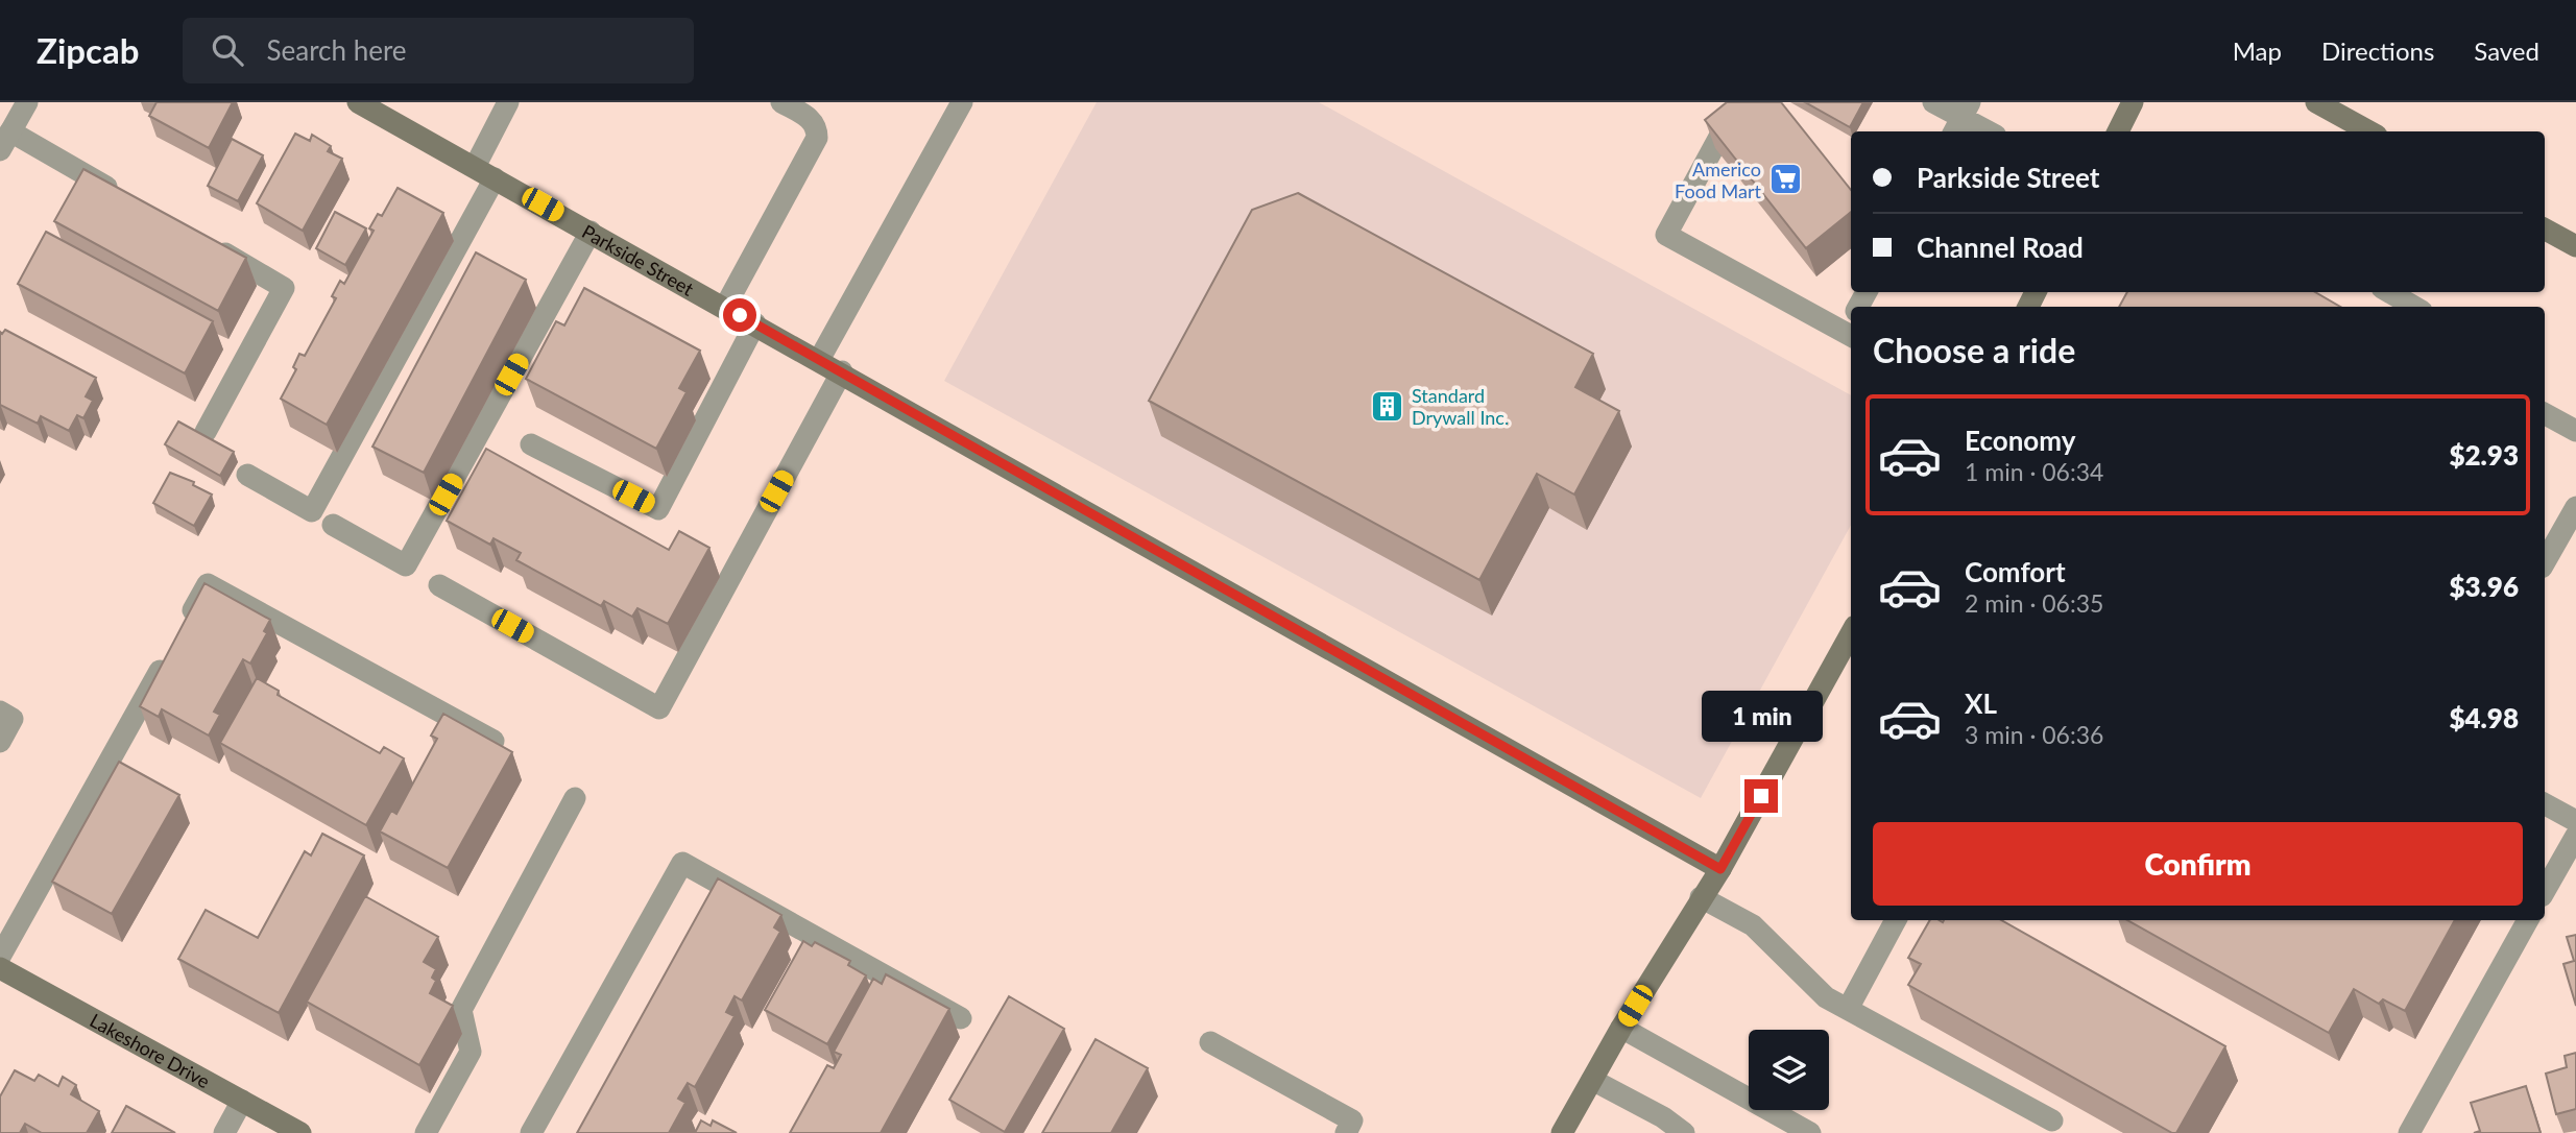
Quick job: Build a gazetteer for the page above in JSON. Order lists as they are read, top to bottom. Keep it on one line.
{"streets":{"street":["Parkside Street","Lakeshore Drive"]},"places":{"supermarket":["Americo Food Mart"],"building":["Standard Drywall Inc."]},"page":{"header":"Zipcab","search":"Search here","nav":["Map","Directions","Saved"],"banner":["Parkside Street","Channel Road"],"heading":"Choose a ride","list":[{"name":"Economy","note":"1 min · 06:34","value":"$2.93"},{"name":"Comfort","note":"2 min · 06:35","value":"$3.96"},{"name":"XL","note":"3 min · 06:36","value":"$4.98"}],"bubble":"1 min","buttons":"Confirm"}}
